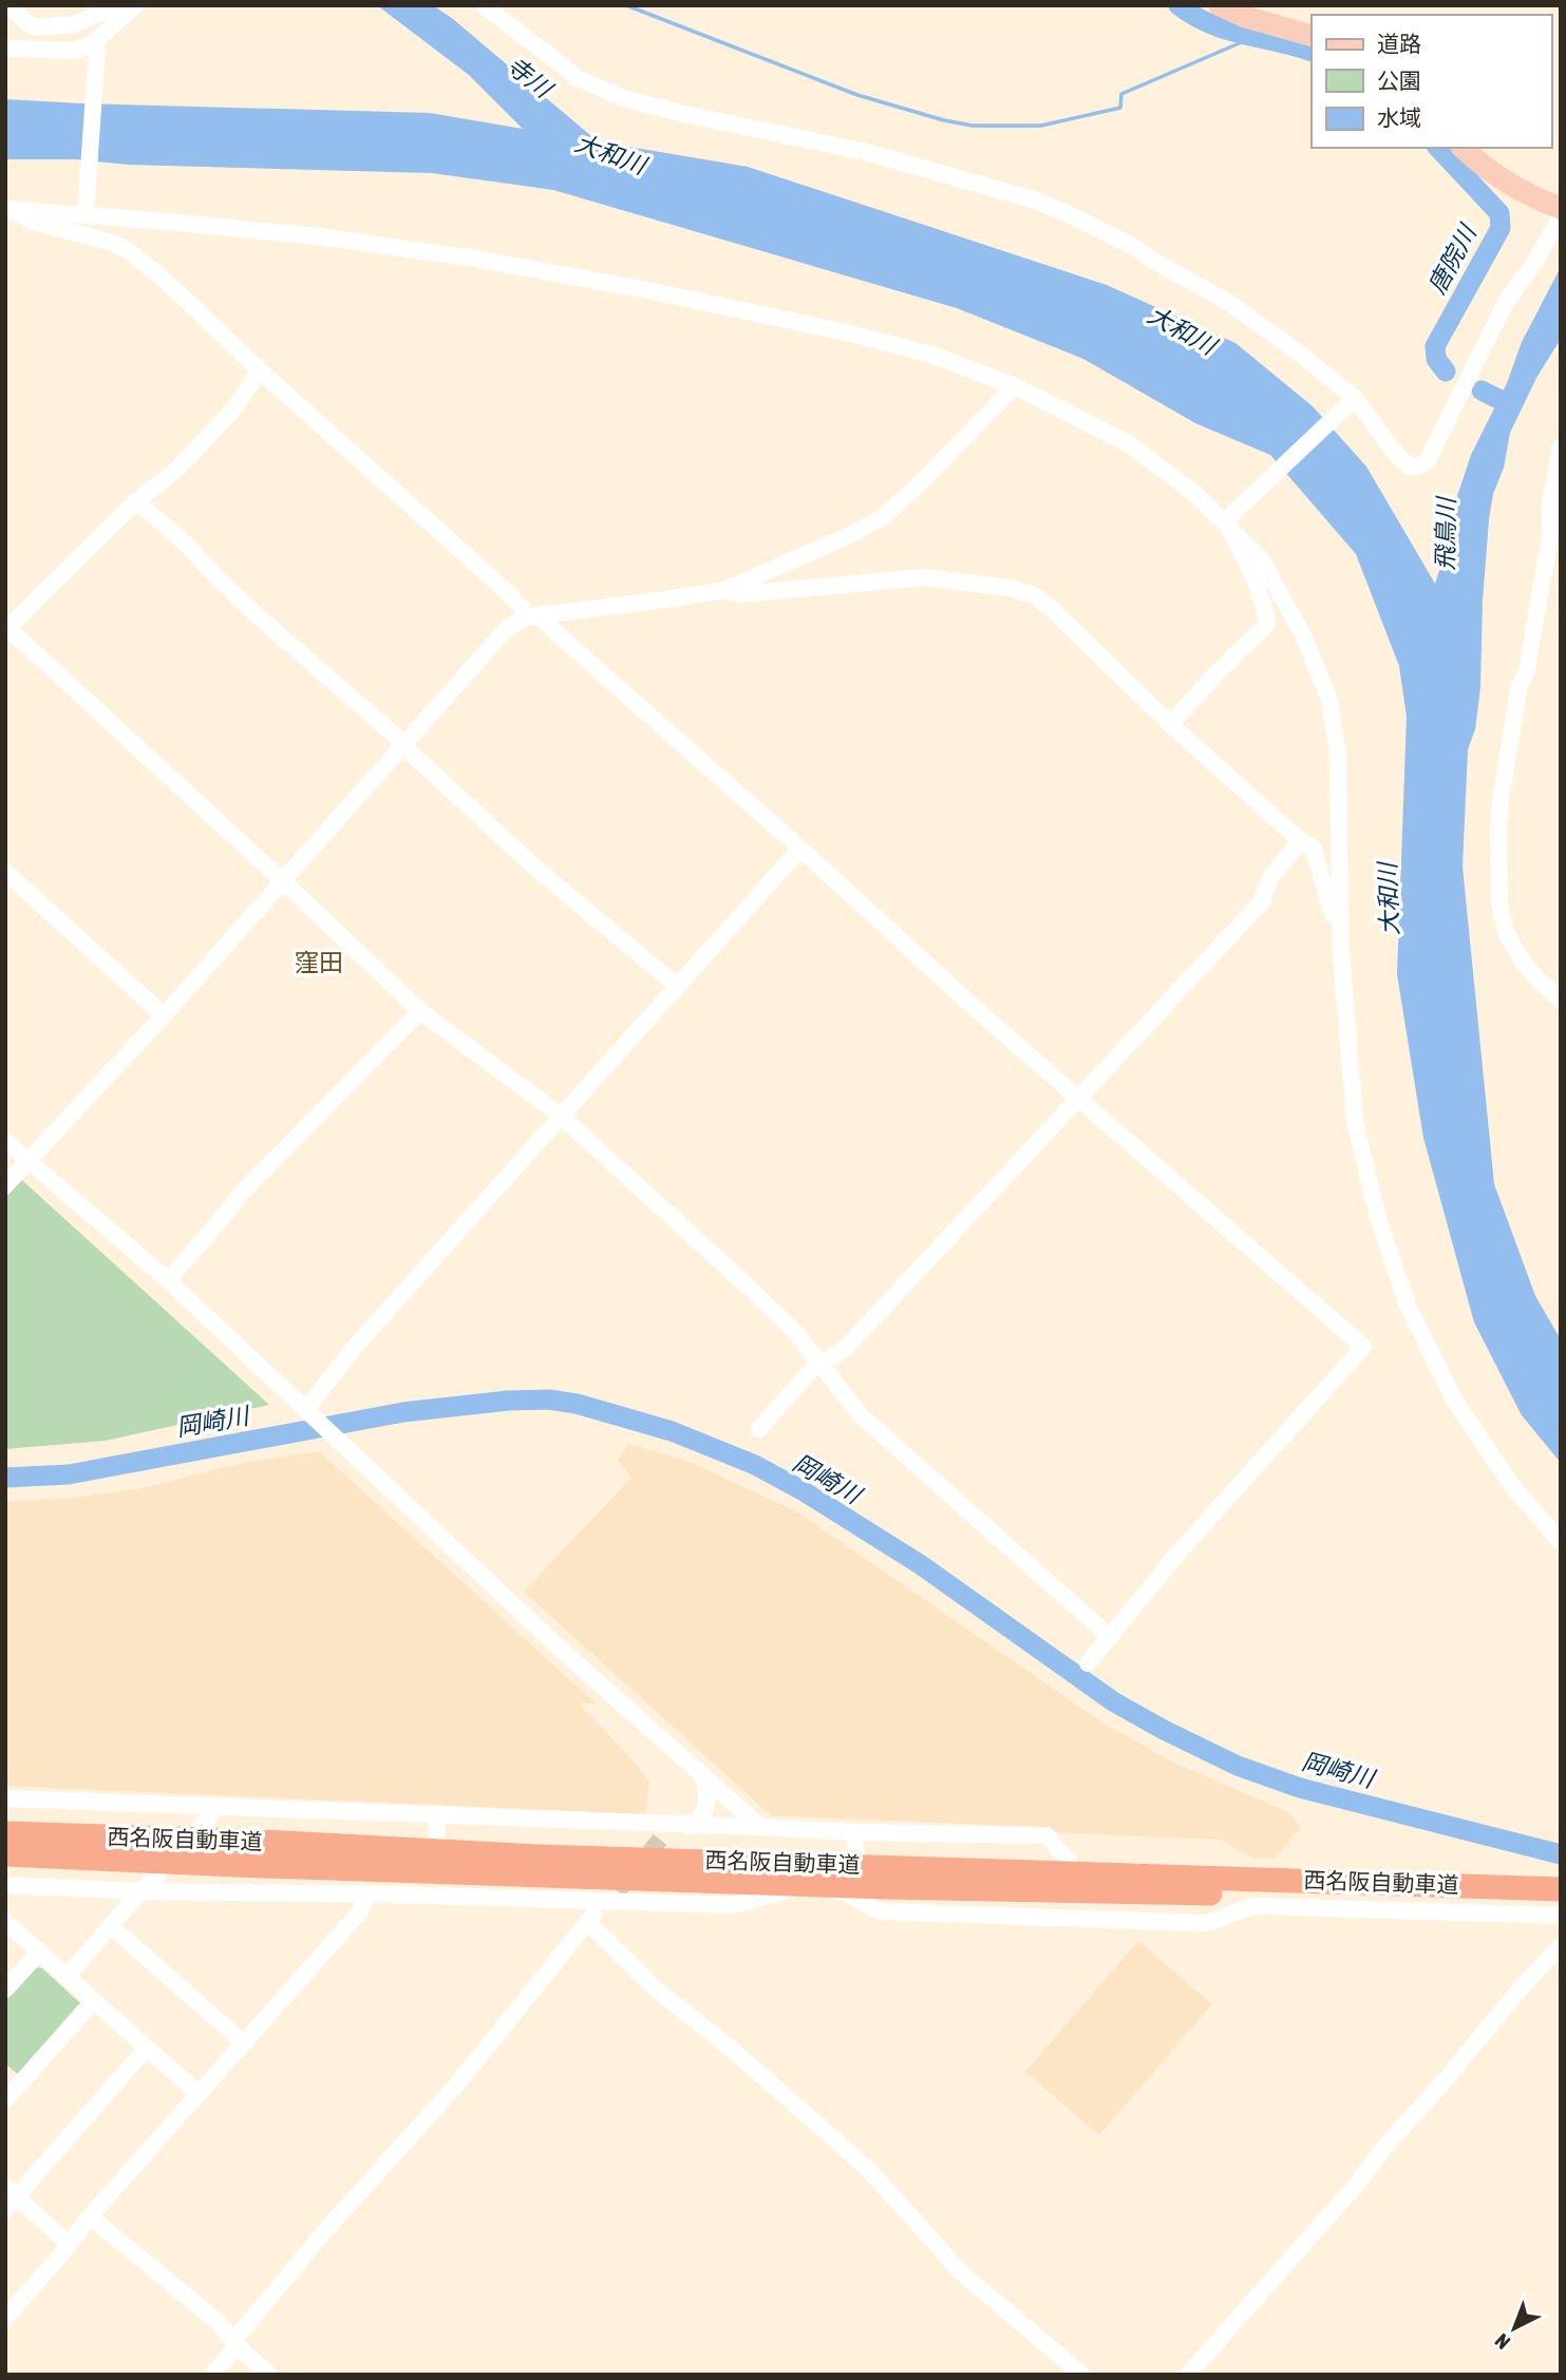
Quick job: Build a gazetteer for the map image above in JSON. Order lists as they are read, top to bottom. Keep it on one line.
{"streets":{"highway":["西名阪自動車道"]},"districts":["窪田"],"water":["寺川","大和川","唐院川","飛鳥川","岡崎川"],"legend":["道路","公園","水域"],"north":"bottom left"}
